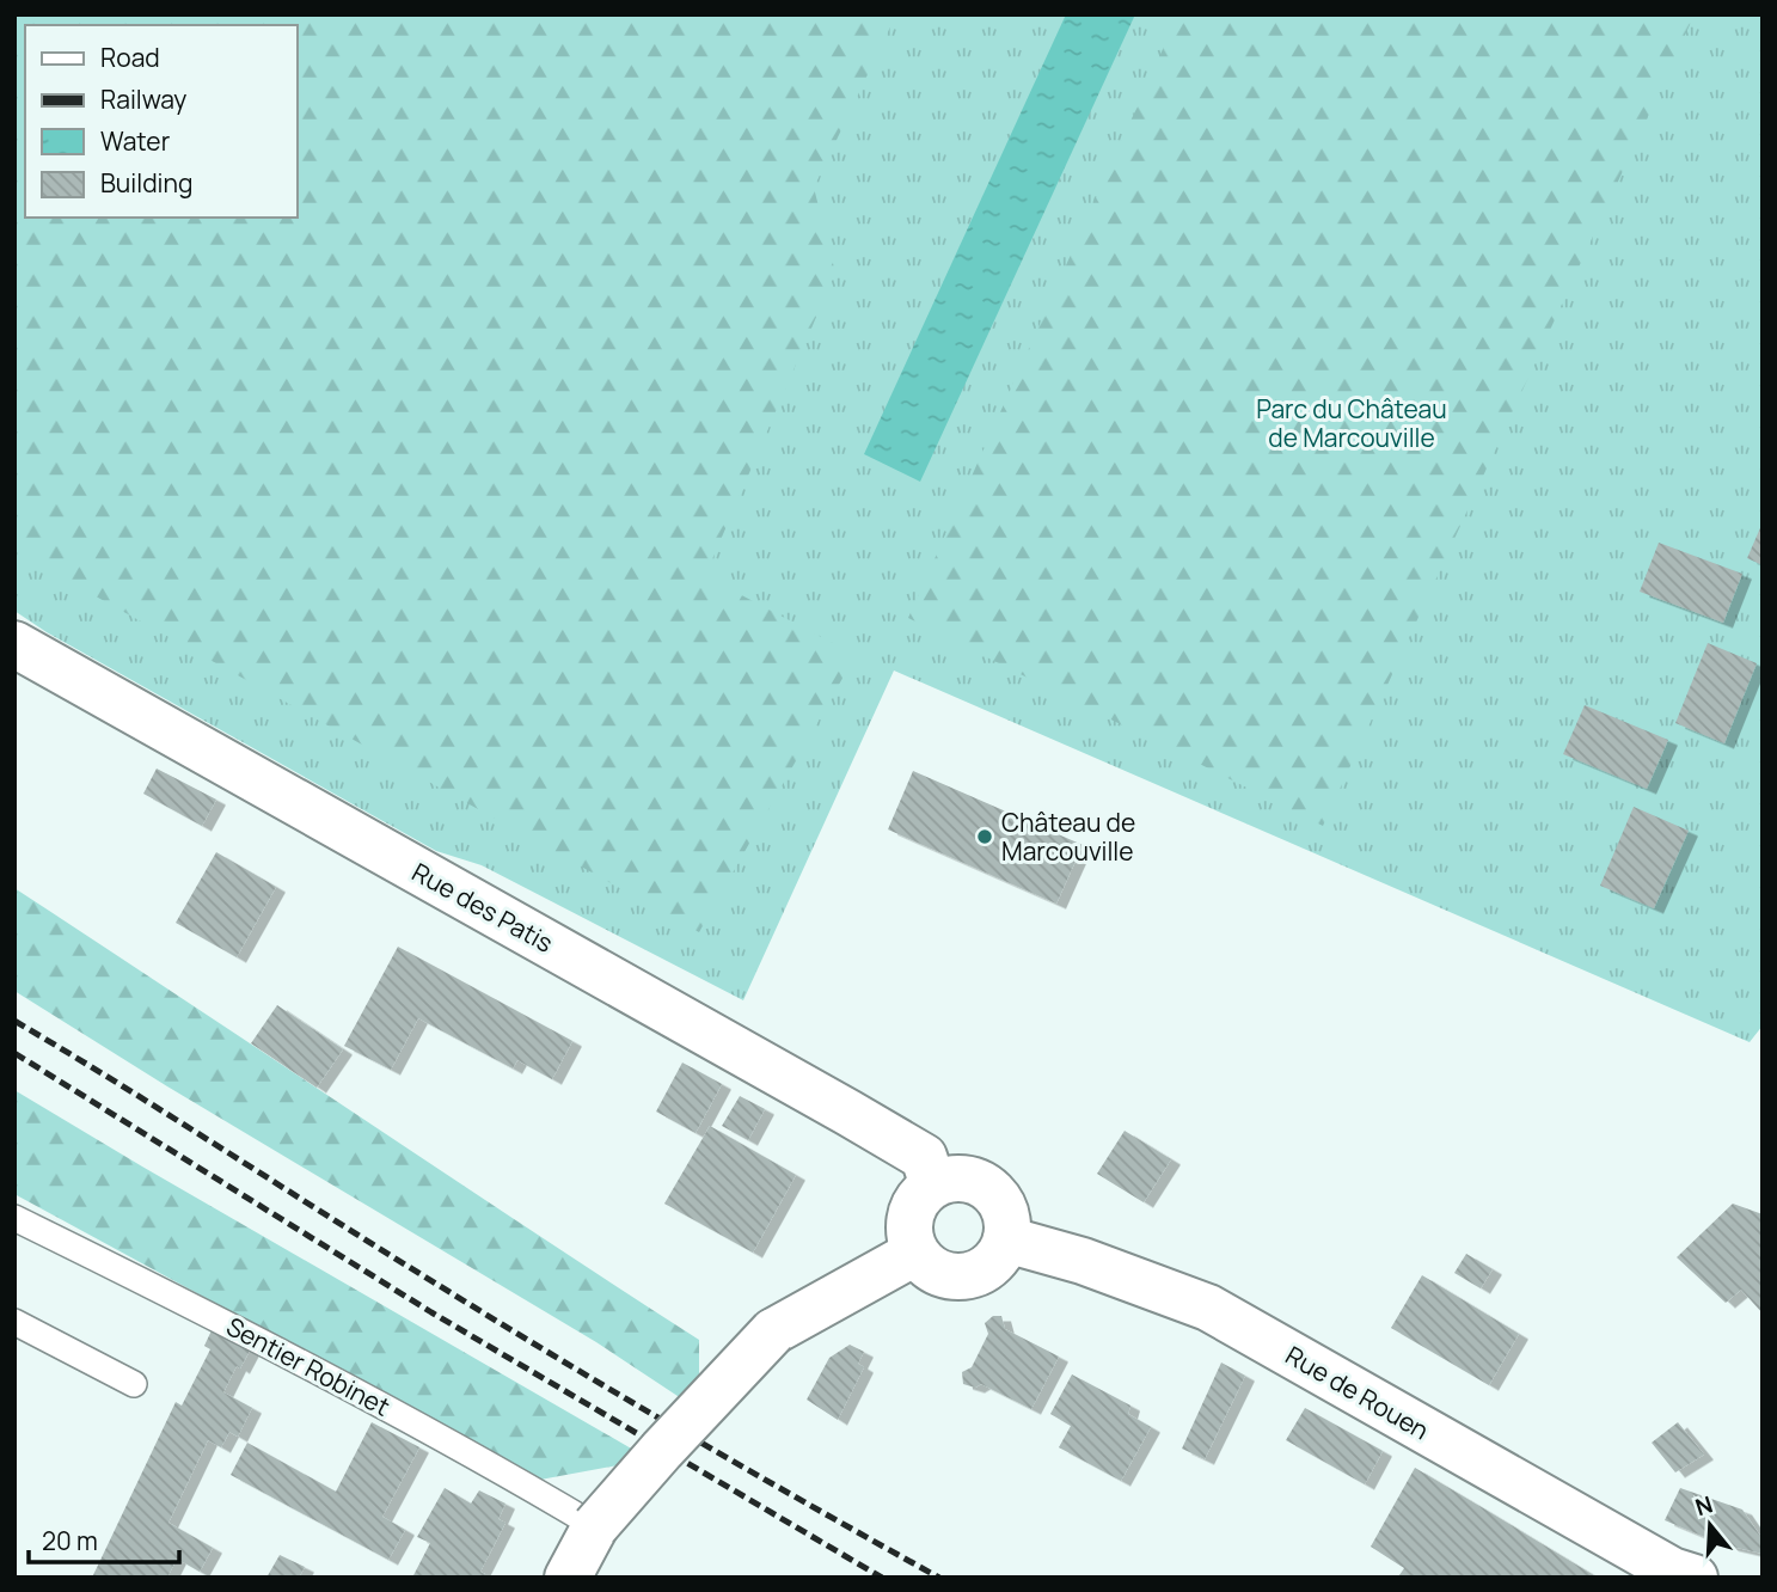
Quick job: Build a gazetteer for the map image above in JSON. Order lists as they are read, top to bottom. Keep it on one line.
{"streets":{"main road":["Rue des Patis","Rue de Rouen"],"lane":["Sentier Robinet"]},"crossings":[["Rue des Patis","Rue de Rouen"]],"parks":["Parc du Château de Marcouville"],"places":["Château de Marcouville"],"legend":["Road","Railway","Water","Building"],"scale_bar":"20 m","north":"top"}
